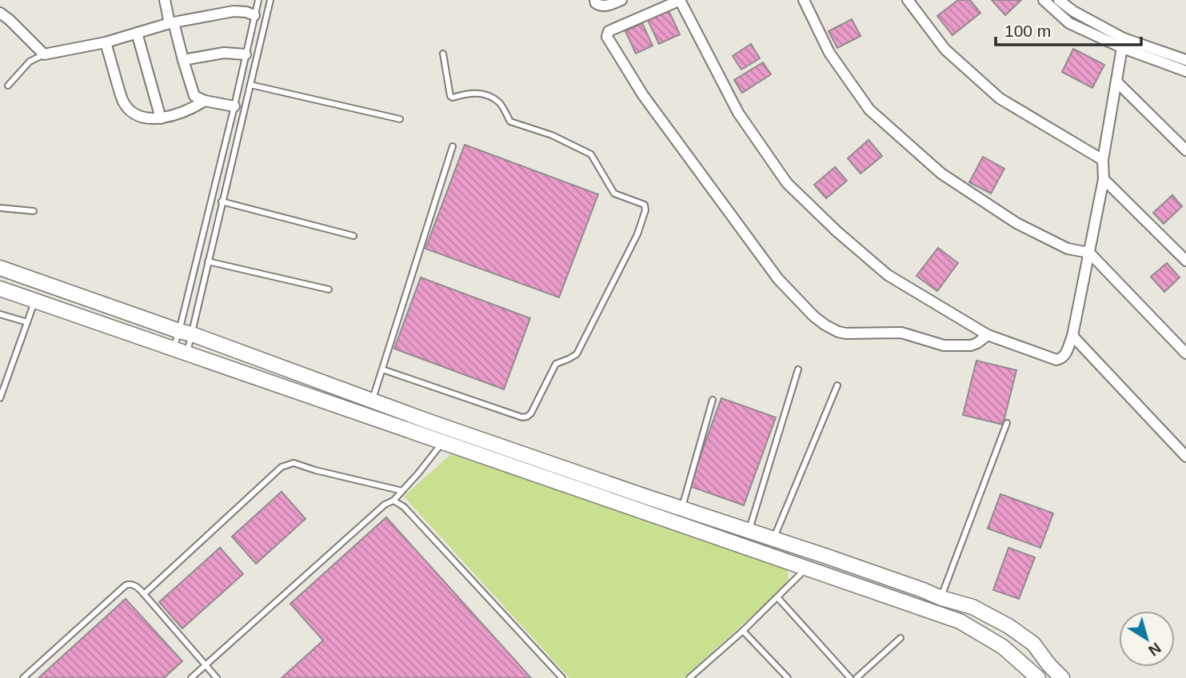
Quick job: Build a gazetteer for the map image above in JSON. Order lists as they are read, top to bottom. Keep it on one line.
{"scale_bar":"100 m","north":"bottom right"}
